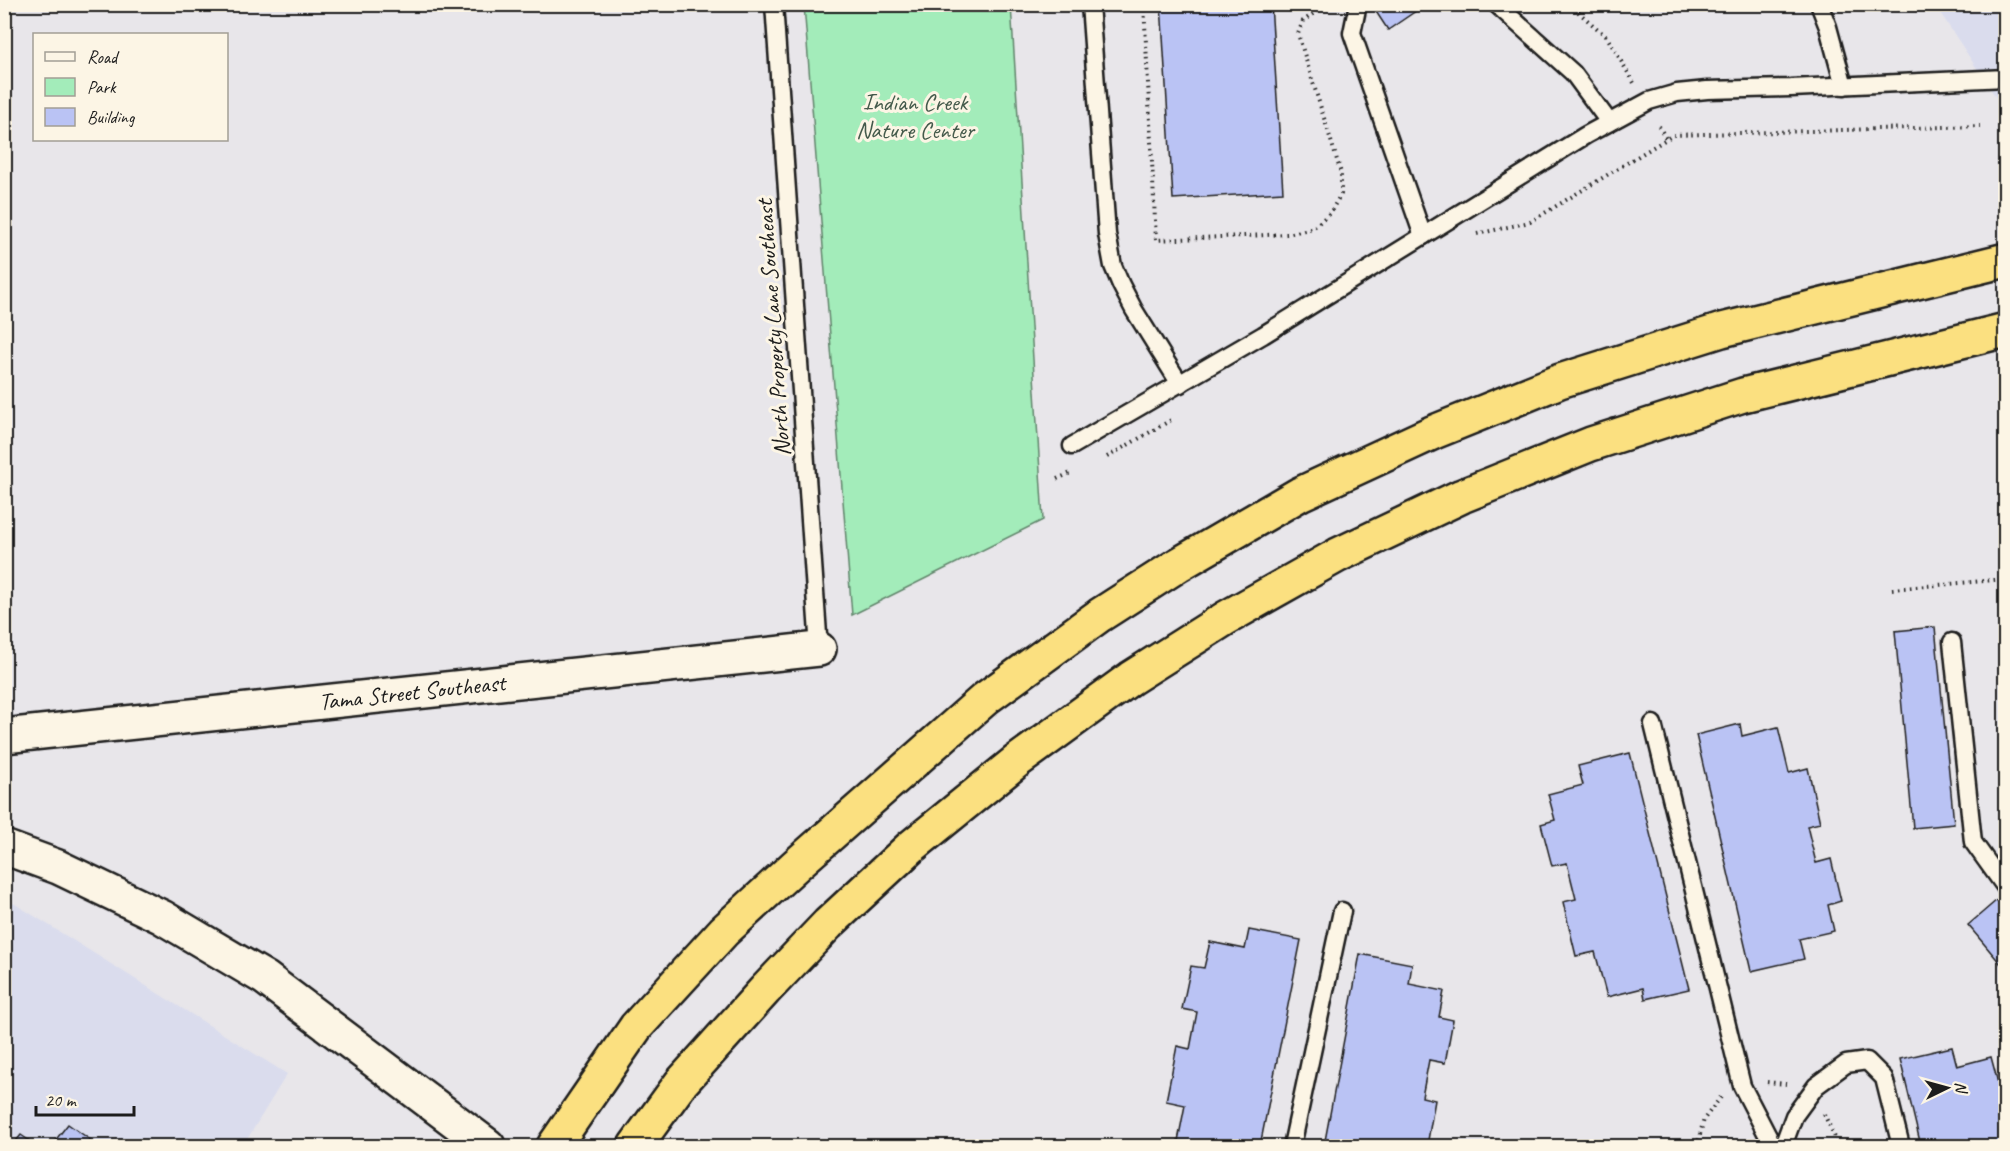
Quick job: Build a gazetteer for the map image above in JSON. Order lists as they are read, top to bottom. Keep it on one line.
{"streets":{"street":["Tama Street Southeast"],"lane":["North Property Lane Southeast"]},"crossings":[["North Property Lane Southeast","Tama Street Southeast"]],"parks":["Indian Creek Nature Center"],"legend":["Road","Park","Building"],"scale_bar":"20 m","north":"right"}
